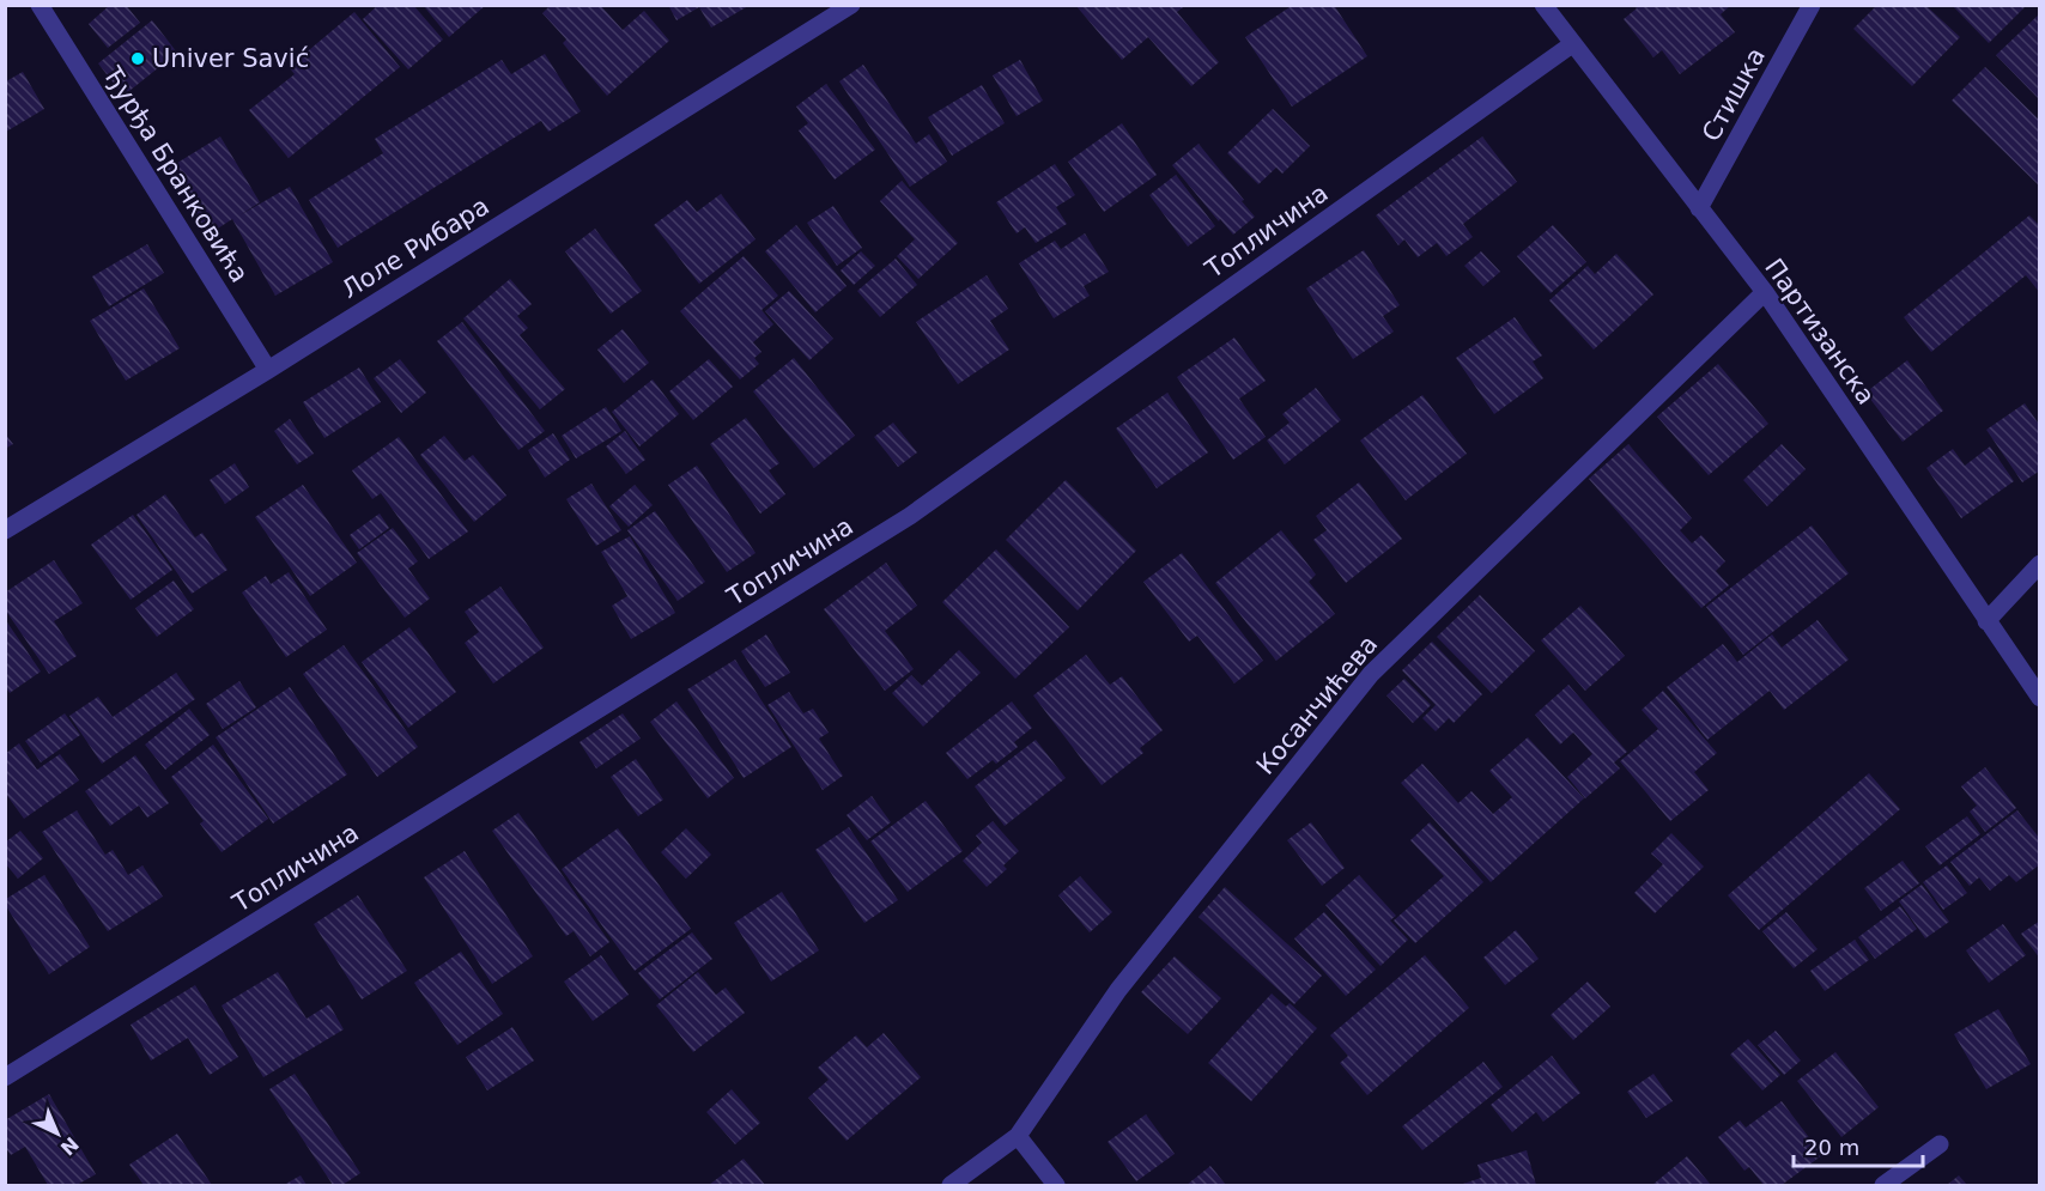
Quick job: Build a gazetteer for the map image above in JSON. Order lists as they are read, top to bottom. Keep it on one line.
{"streets":{"street":["Стишка","Ђурђа Бранковића","Топличина","Лоле Рибара","Партизанска","Косанчићева"]},"crossings":[["Стишка","Партизанска"],["Ђурђа Бранковића","Лоле Рибара"],["Топличина","Партизанска"],["Партизанска","Косанчићева"]],"places":["Univer Savić"],"scale_bar":"20 m","north":"bottom right"}
